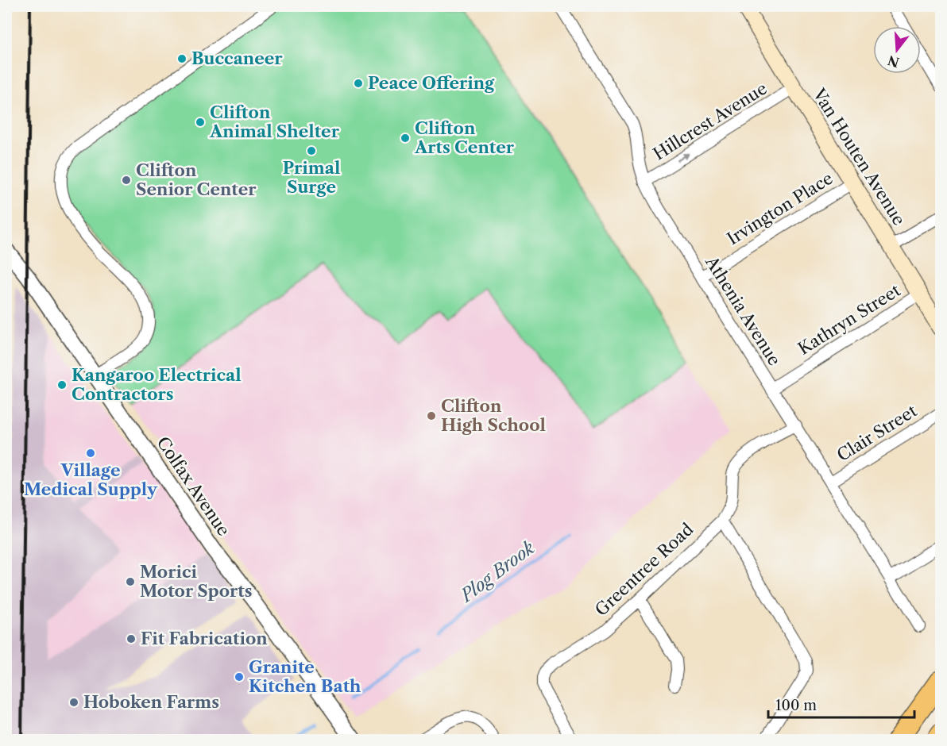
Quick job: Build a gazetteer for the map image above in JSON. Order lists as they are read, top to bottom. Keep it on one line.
{"streets":{"main road":["Van Houten Avenue"],"street":["Hillcrest Avenue","Irvington Place","Athenia Avenue","Kathryn Street","Clair Street","Colfax Avenue","Greentree Road"]},"crossings":[["Hillcrest Avenue","Van Houten Avenue"],["Hillcrest Avenue","Athenia Avenue"],["Van Houten Avenue","Irvington Place"],["Van Houten Avenue","Kathryn Street"],["Irvington Place","Athenia Avenue"],["Athenia Avenue","Kathryn Street"],["Athenia Avenue","Clair Street"],["Athenia Avenue","Greentree Road"]],"one_way":["Hillcrest Avenue"],"water":["Plog Brook"],"places":["Buccaneer","Peace Offering","Clifton Animal Shelter","Clifton Arts Center","Primal Surge","Clifton Senior Center","Kangaroo Electrical Contractors","Clifton High School","Village Medical Supply","Morici Motor Sports","Fit Fabrication","Granite Kitchen Bath","Hoboken Farms"],"scale_bar":"100 m","north":"bottom"}
